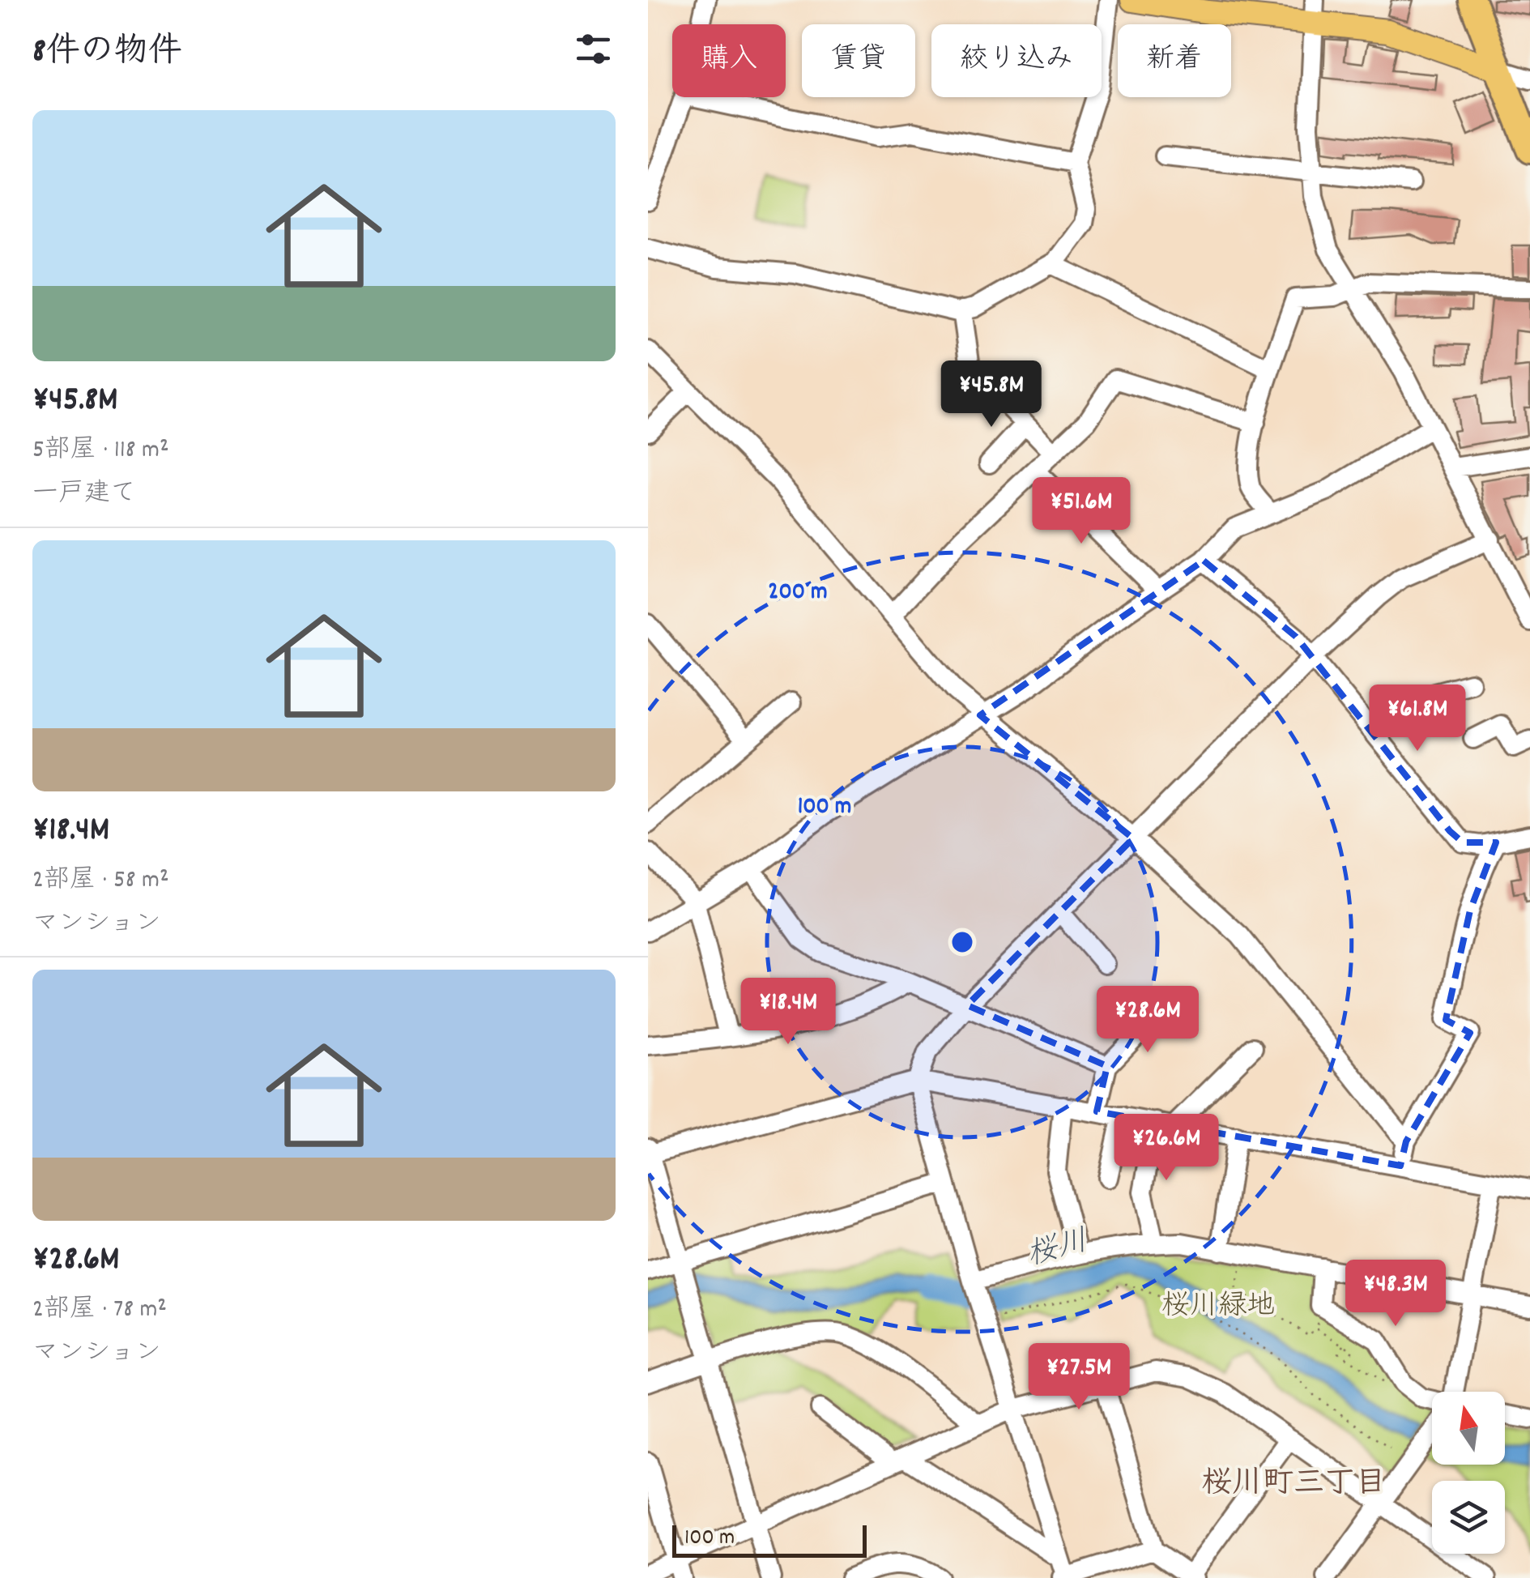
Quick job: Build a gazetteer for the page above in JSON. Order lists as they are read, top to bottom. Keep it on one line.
{"districts":["桜川町三丁目"],"water":["桜川"],"parks":["桜川緑地"],"scale_bar":"100 m","north":"top","page":{"heading":"8件の物件","chip":["購入","賃貸","絞り込み","新着"],"list":[{"name":"¥45.8M","note":"5部屋 · 118 m² · 一戸建て"},{"name":"¥18.4M","note":"2部屋 · 58 m² · マンション"},{"name":"¥28.6M","note":"2部屋 · 78 m² · マンション"}],"price":["¥45.8M","¥51.6M","¥61.8M","¥18.4M","¥28.6M","¥26.6M","¥48.3M","¥27.5M"],"scale":"100 m"},"rings":["200 m","100 m"]}
